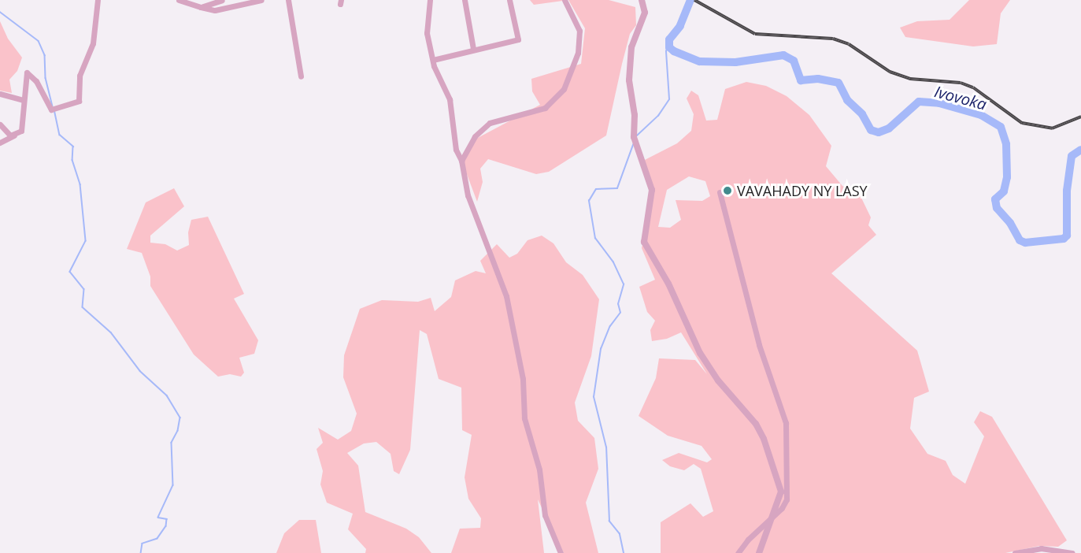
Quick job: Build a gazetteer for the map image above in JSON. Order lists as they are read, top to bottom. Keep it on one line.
{"water":["Ivovoka"],"places":["VAVAHADY NY LASY"]}
